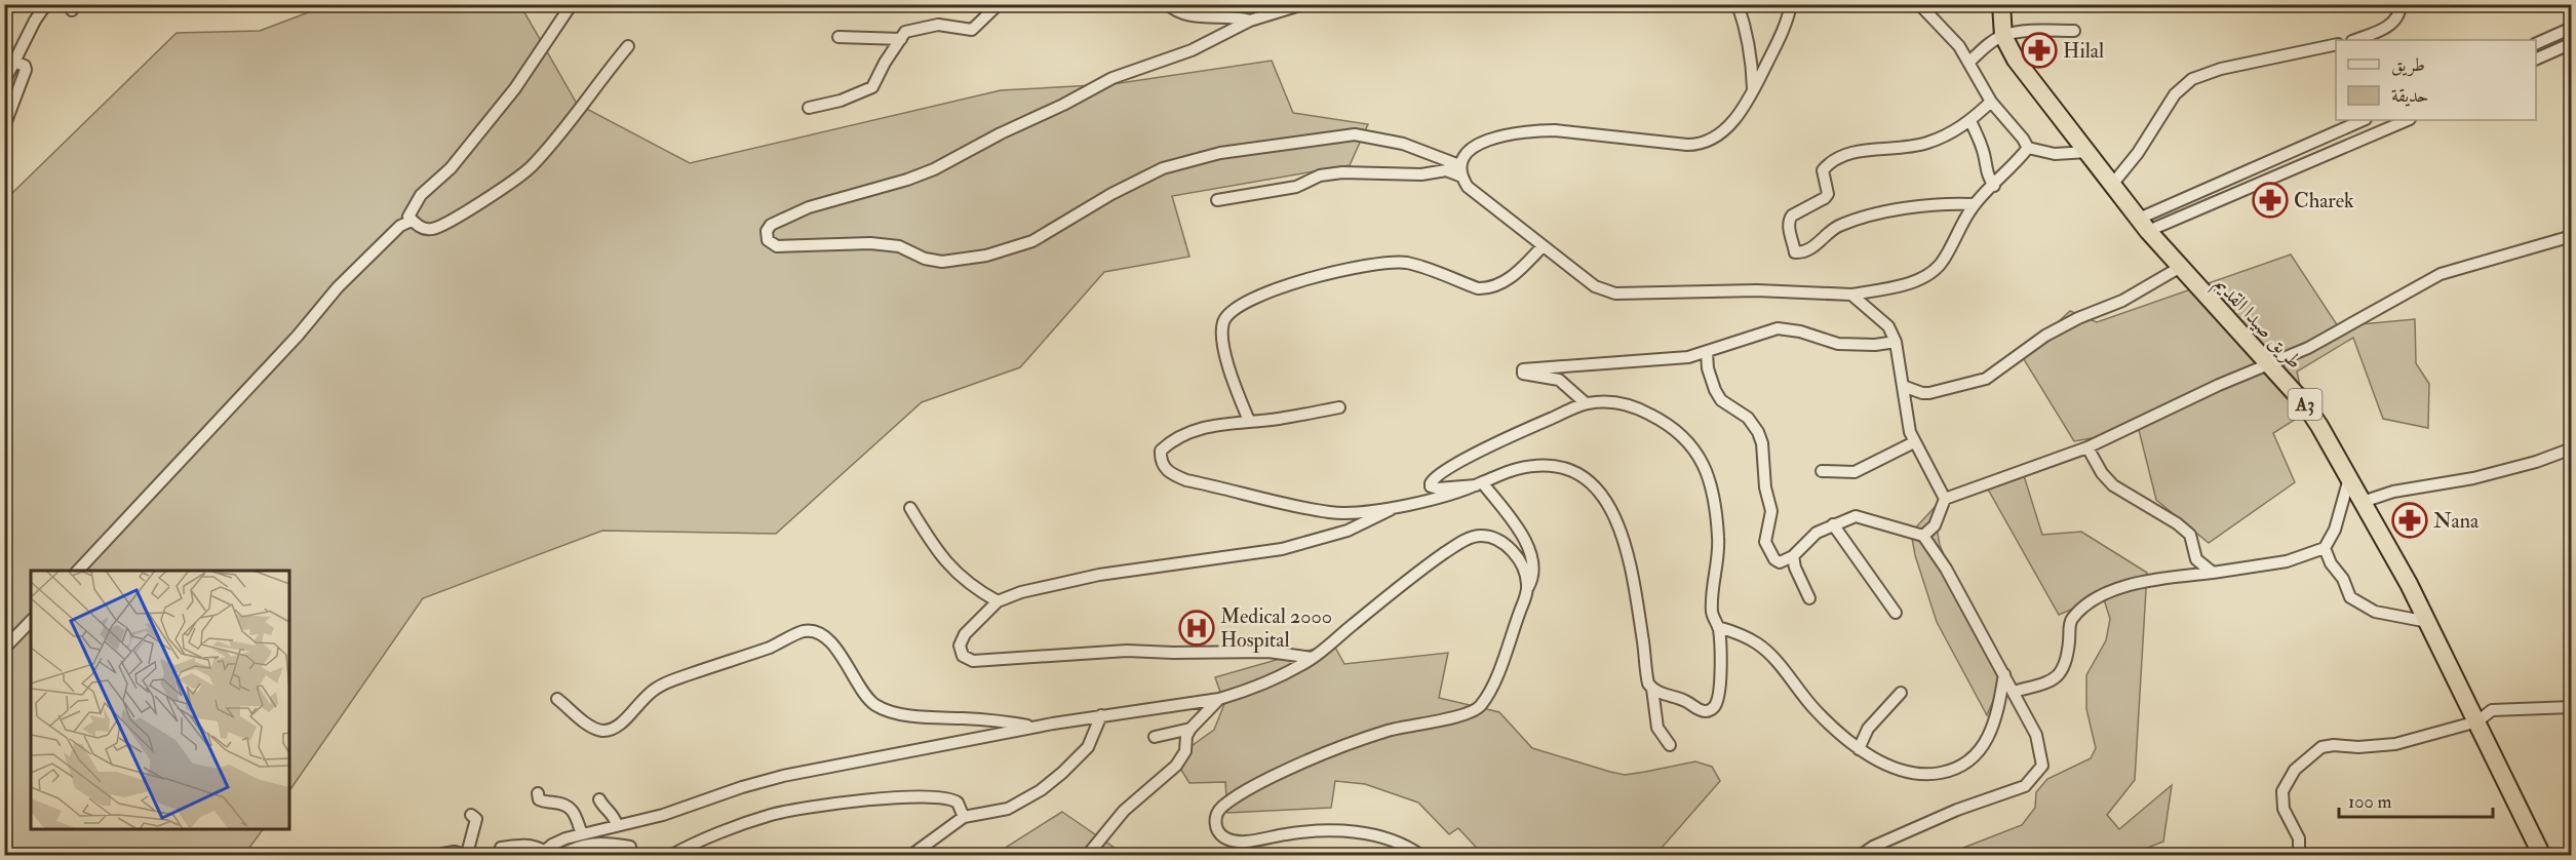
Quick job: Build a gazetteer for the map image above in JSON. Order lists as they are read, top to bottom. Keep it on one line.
{"streets":{"highway":["طريق صيدا القديم","A3"]},"places":{"pharmacy":["Hilal","Charek","Nana"],"hospital":["Medical 2000 Hospital"]},"legend":["طريق","حديقة"],"scale_bar":"100 m"}
